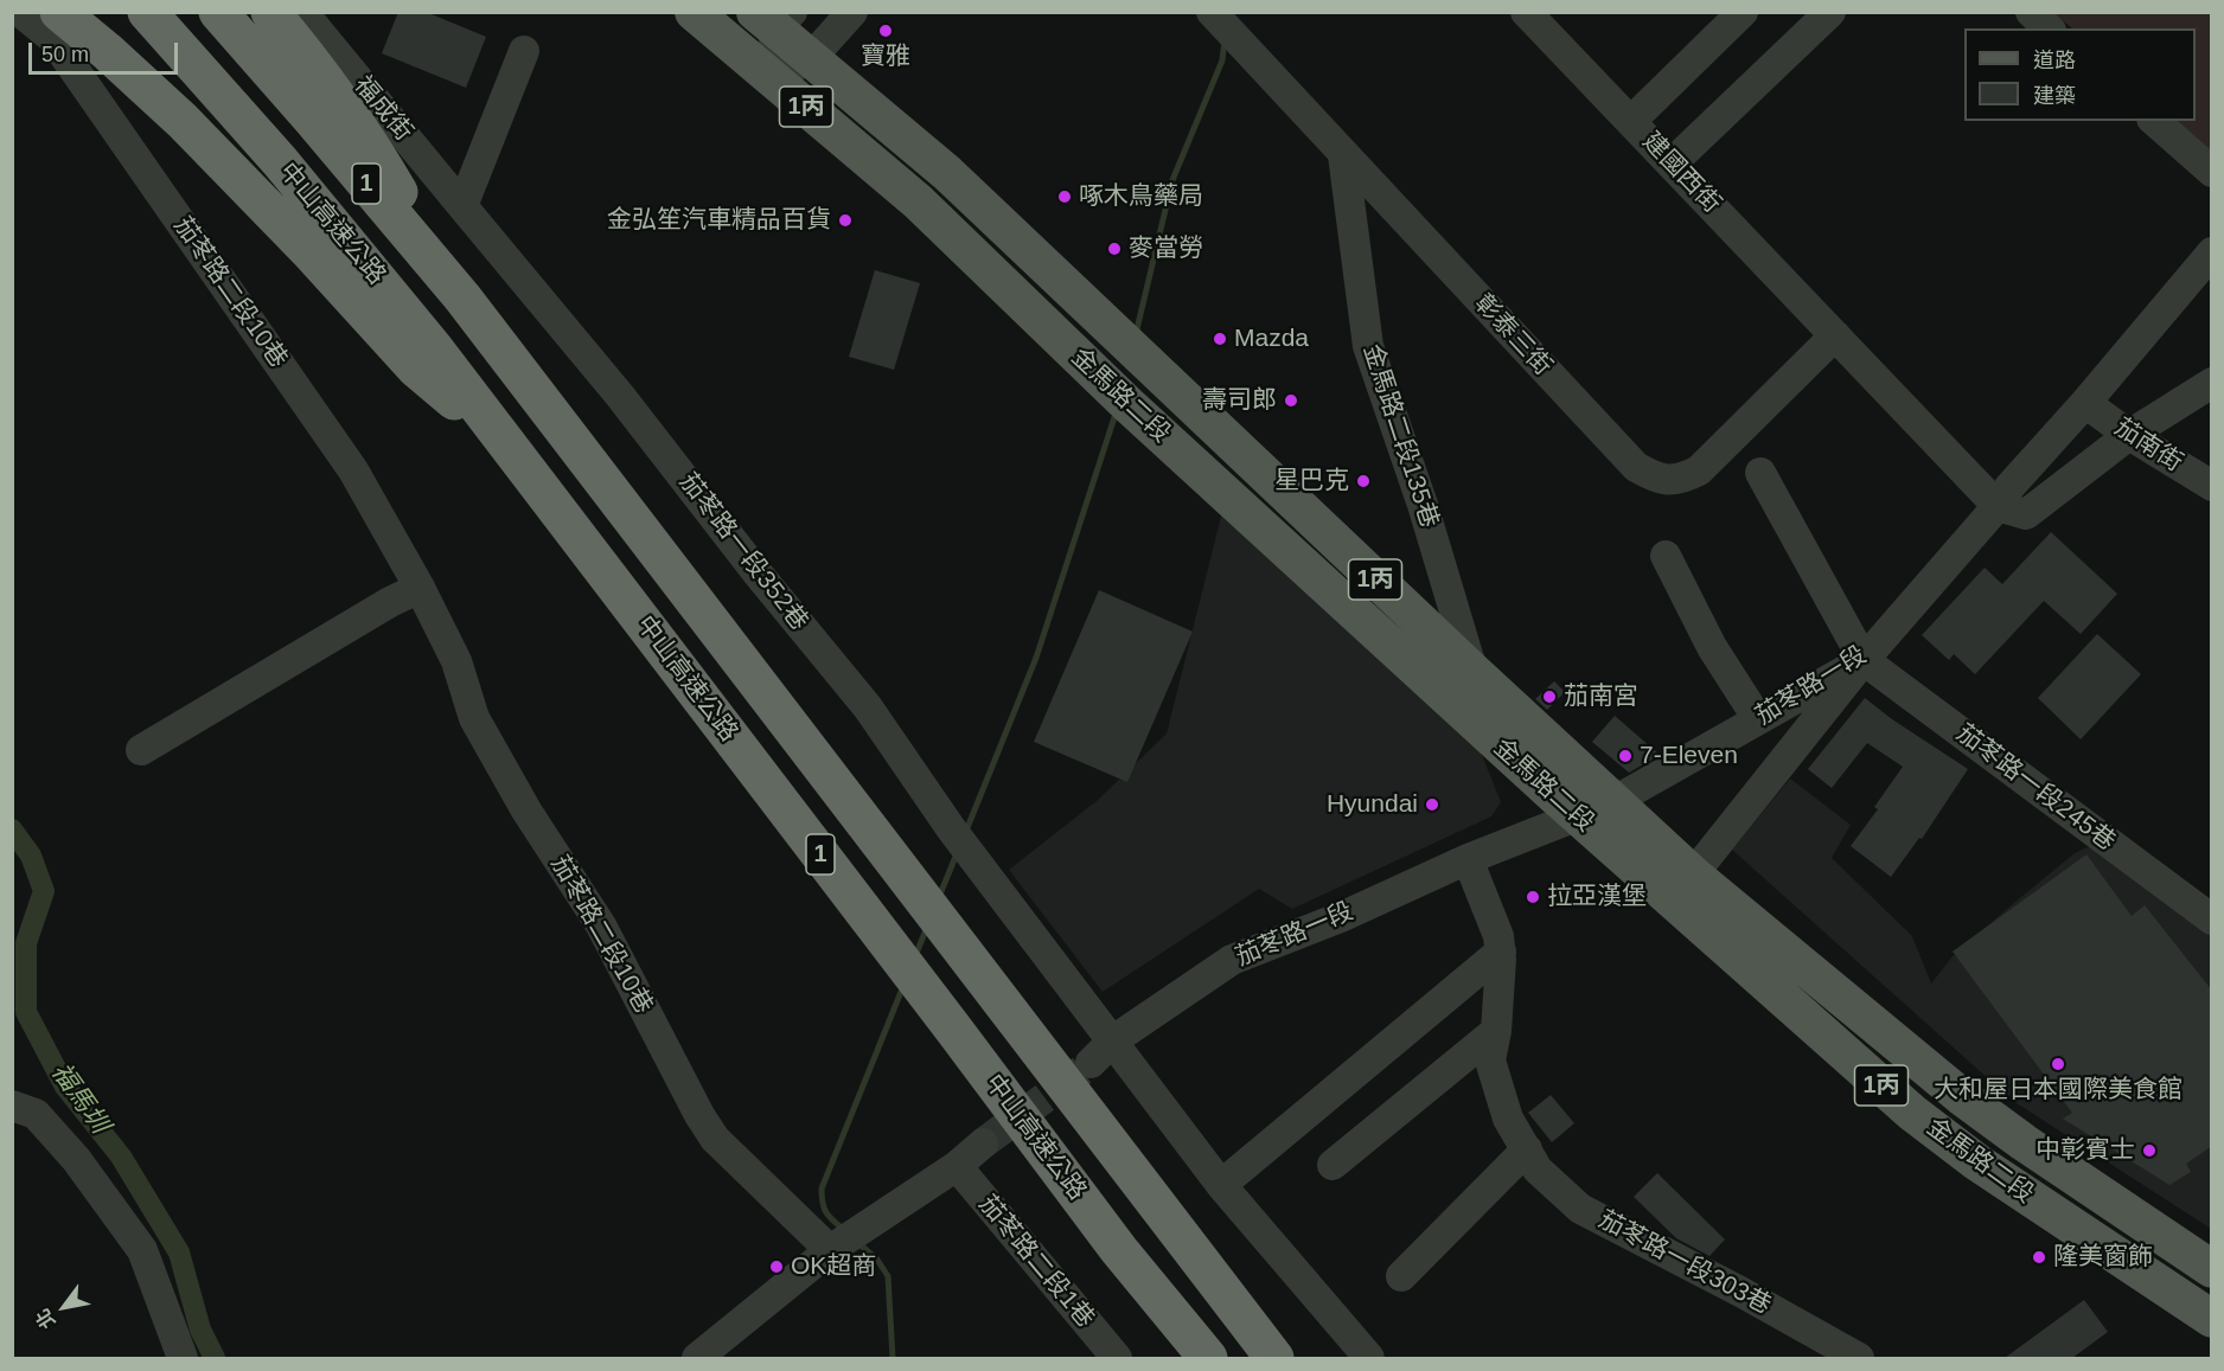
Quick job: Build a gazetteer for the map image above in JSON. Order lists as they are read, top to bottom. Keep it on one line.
{"streets":{"highway":["1","中山高速公路"],"main road":["1丙","金馬路二段"],"street":["福成街","建國西街","茄苳路二段10巷","彰泰三街","金馬路二段135巷","茄南街","茄苳路一段352巷","茄苳路一段","茄苳路一段245巷","茄苳路二段1巷","茄苳路一段303巷"]},"crossings":[["1丙","金馬路二段"],["福成街","茄苳路一段352巷"],["建國西街","彰泰三街"],["建國西街","茄苳路一段"],["彰泰三街","金馬路二段135巷"],["金馬路二段","金馬路二段135巷"],["金馬路二段","茄苳路一段"],["茄苳路一段352巷","茄苳路一段"],["茄苳路一段","茄苳路一段245巷"],["茄苳路一段","茄苳路一段303巷"]],"water":["福馬圳"],"places":["寶雅","啄木鳥藥局","金弘笙汽車精品百貨","麥當勞","Mazda","壽司郎","星巴克","茄南宮","7-Eleven","Hyundai","拉亞漢堡","大和屋日本國際美食館","中彰賓士","隆美窗飾","OK超商"],"legend":["道路","建築"],"scale_bar":"50 m","north":"bottom left"}
